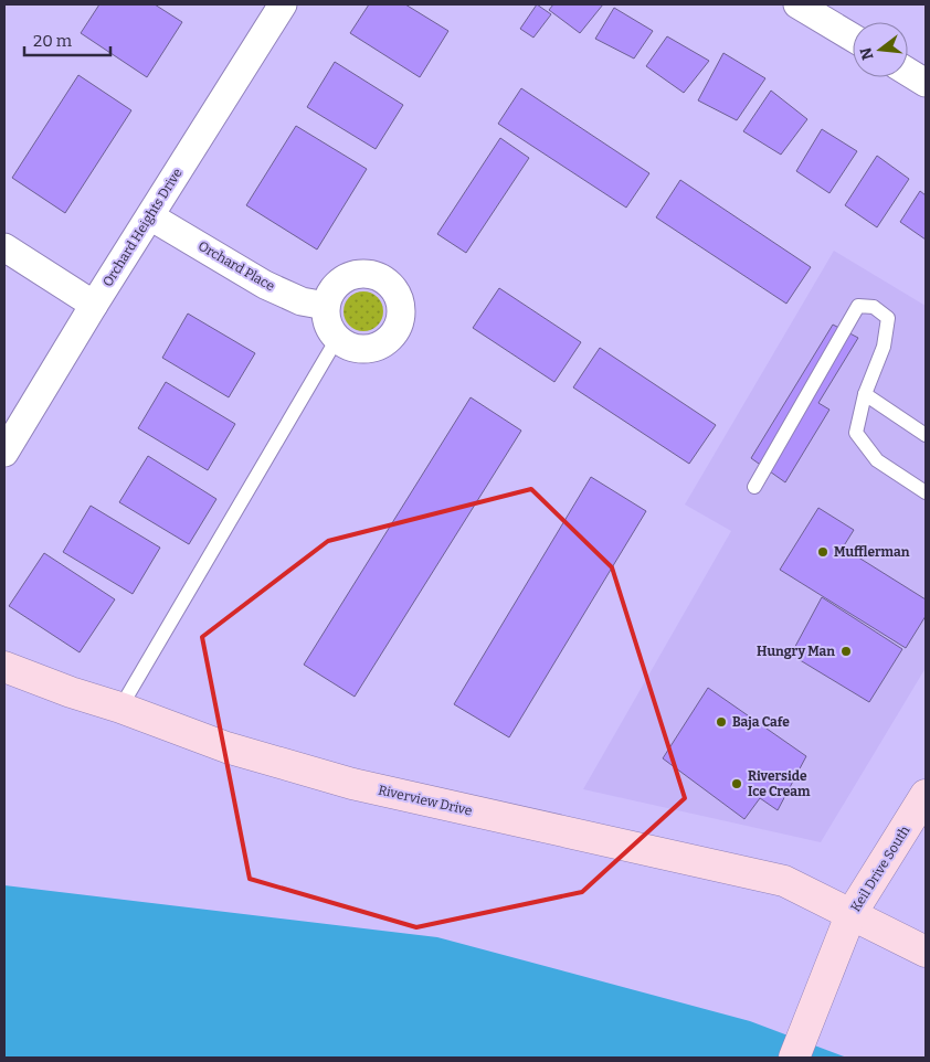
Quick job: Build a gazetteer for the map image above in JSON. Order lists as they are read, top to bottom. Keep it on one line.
{"streets":{"street":["Orchard Heights Drive","Orchard Place","Riverview Drive","Keil Drive South"]},"crossings":[["Orchard Heights Drive","Orchard Place"],["Riverview Drive","Keil Drive South"]],"places":["Mufflerman","Hungry Man","Baja Cafe","Riverside Ice Cream"],"scale_bar":"20 m","north":"left"}
